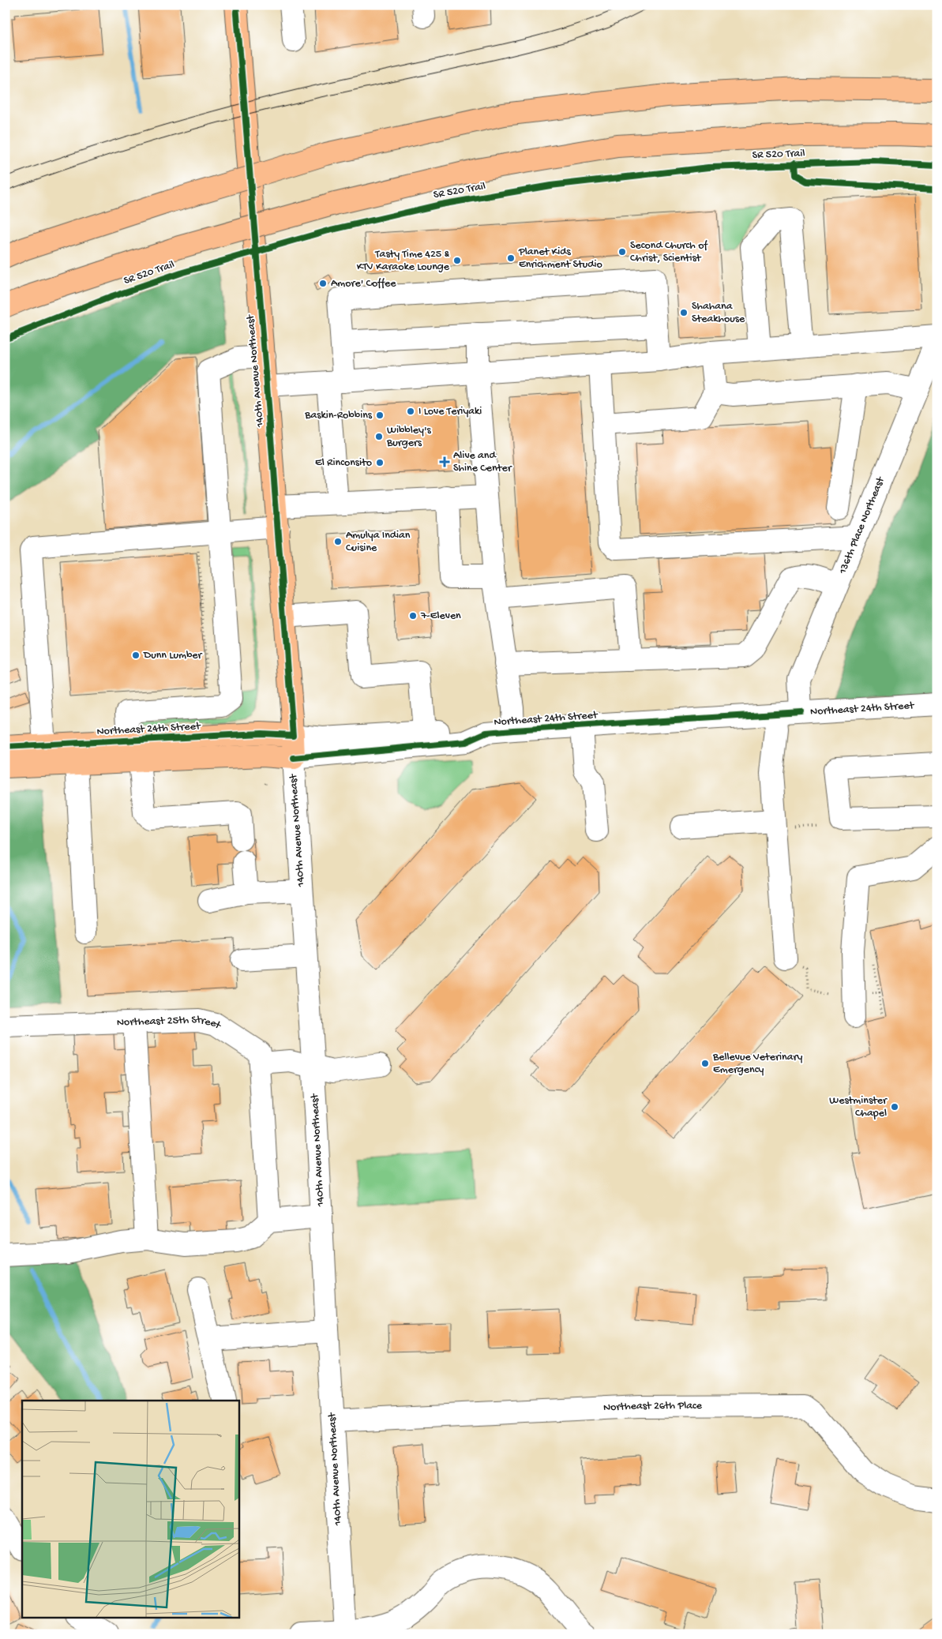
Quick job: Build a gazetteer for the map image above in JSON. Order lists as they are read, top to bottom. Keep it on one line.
{"streets":{"main road":["140th Avenue Northeast","Northeast 24th Street"],"street":["136th Place Northeast","Northeast 25th Street","Northeast 26th Place"],"cycle path":["SR 520 Trail"]},"crossings":[["140th Avenue Northeast","Northeast 24th Street"],["140th Avenue Northeast","Northeast 26th Place"],["136th Place Northeast","Northeast 24th Street"]],"places":{"other":["Second Church of Christ, Scientist","Planet Kids Enrichment Studio","Tasty Time 425 & KTV Karaoke Lounge","Amore' Coffee","Shahana Steakhouse","I Love Teriyaki","Baskin-Robbins","Wibbley's Burgers","El Rinconsito","Amulya Indian Cuisine","7-Eleven","Dunn Lumber","Bellevue Veterinary Emergency","Westminster Chapel"],"health":["Alive and Shine Center"]}}
